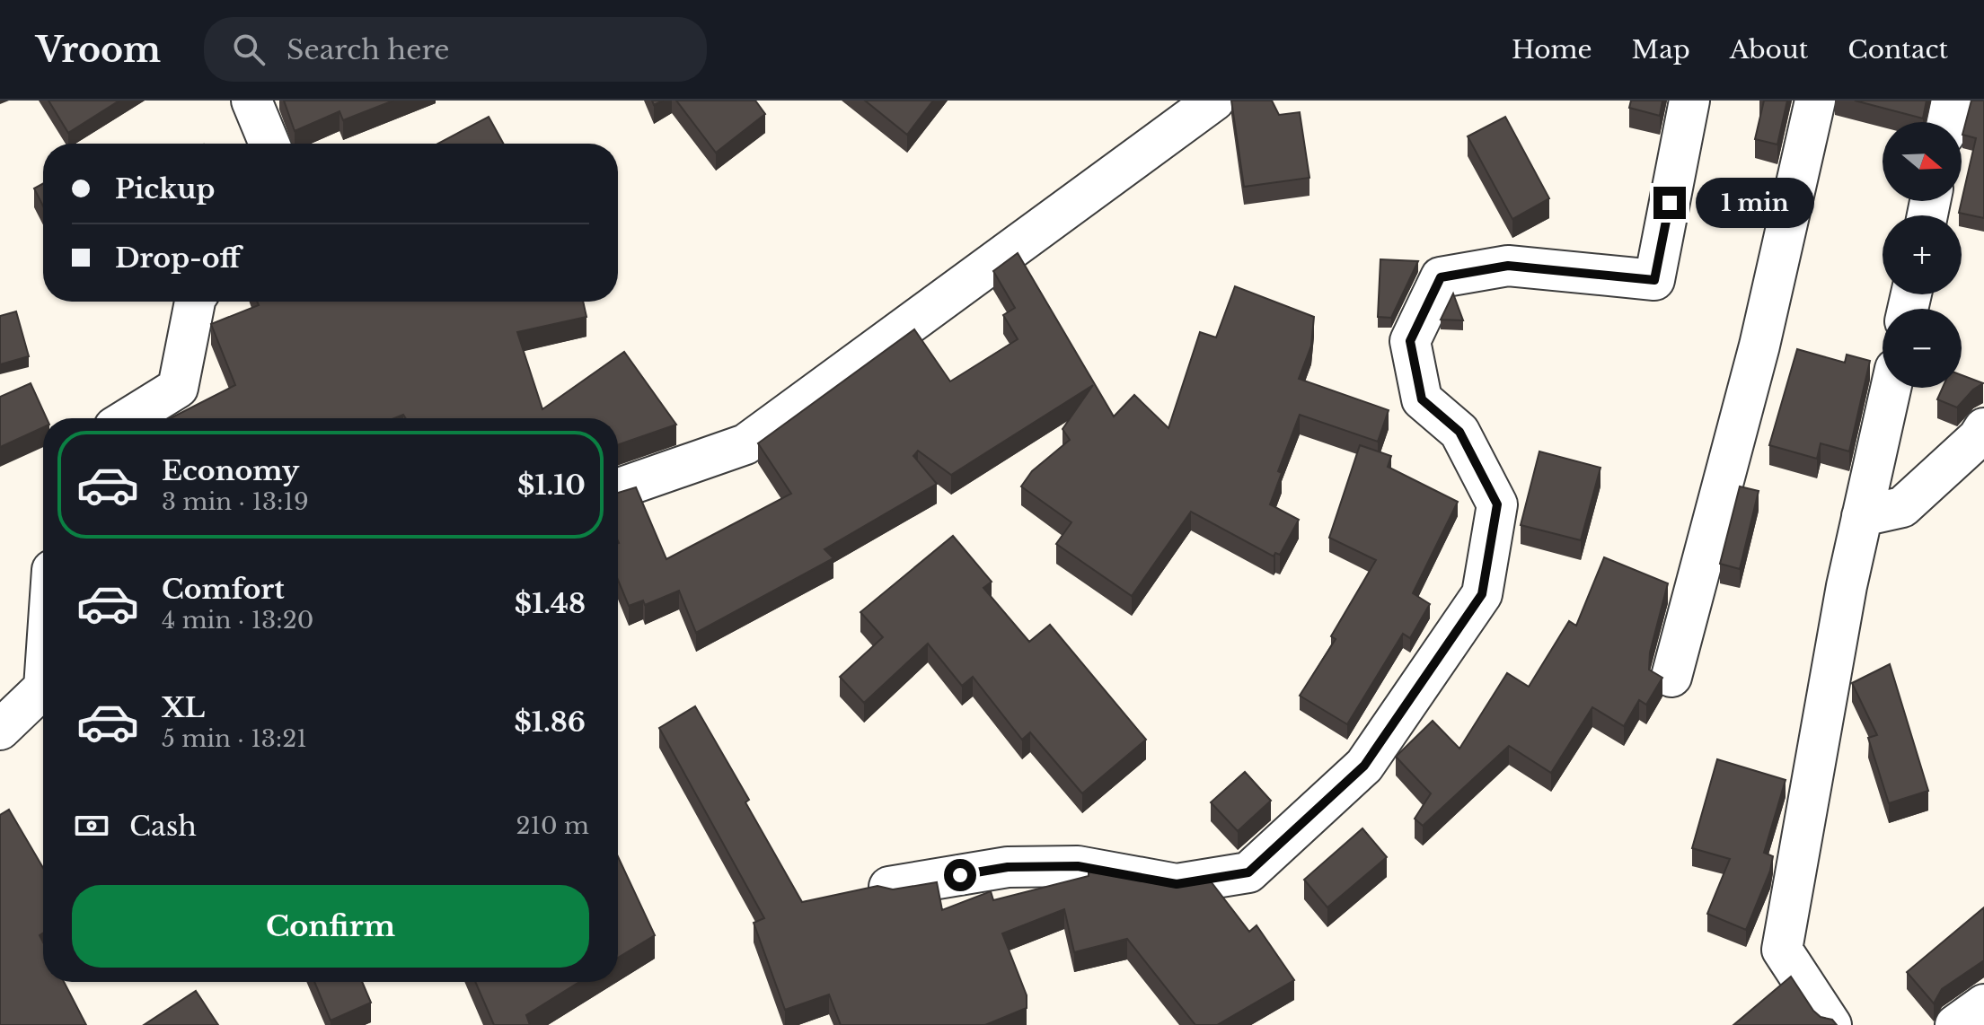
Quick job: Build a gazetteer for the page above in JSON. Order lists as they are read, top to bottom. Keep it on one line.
{"north":"right","page":{"header":"Vroom","search":"Search here","nav":["Home","Map","About","Contact"],"map_buttons":["+","−"],"banner":["Pickup","Drop-off"],"bubble":"1 min","list":[{"name":"Economy","note":"3 min · 13:19","value":"$1.10"},{"name":"Comfort","note":"4 min · 13:20","value":"$1.48"},{"name":"XL","note":"5 min · 13:21","value":"$1.86"}],"pay":["Cash","210 m"],"buttons":"Confirm"}}
